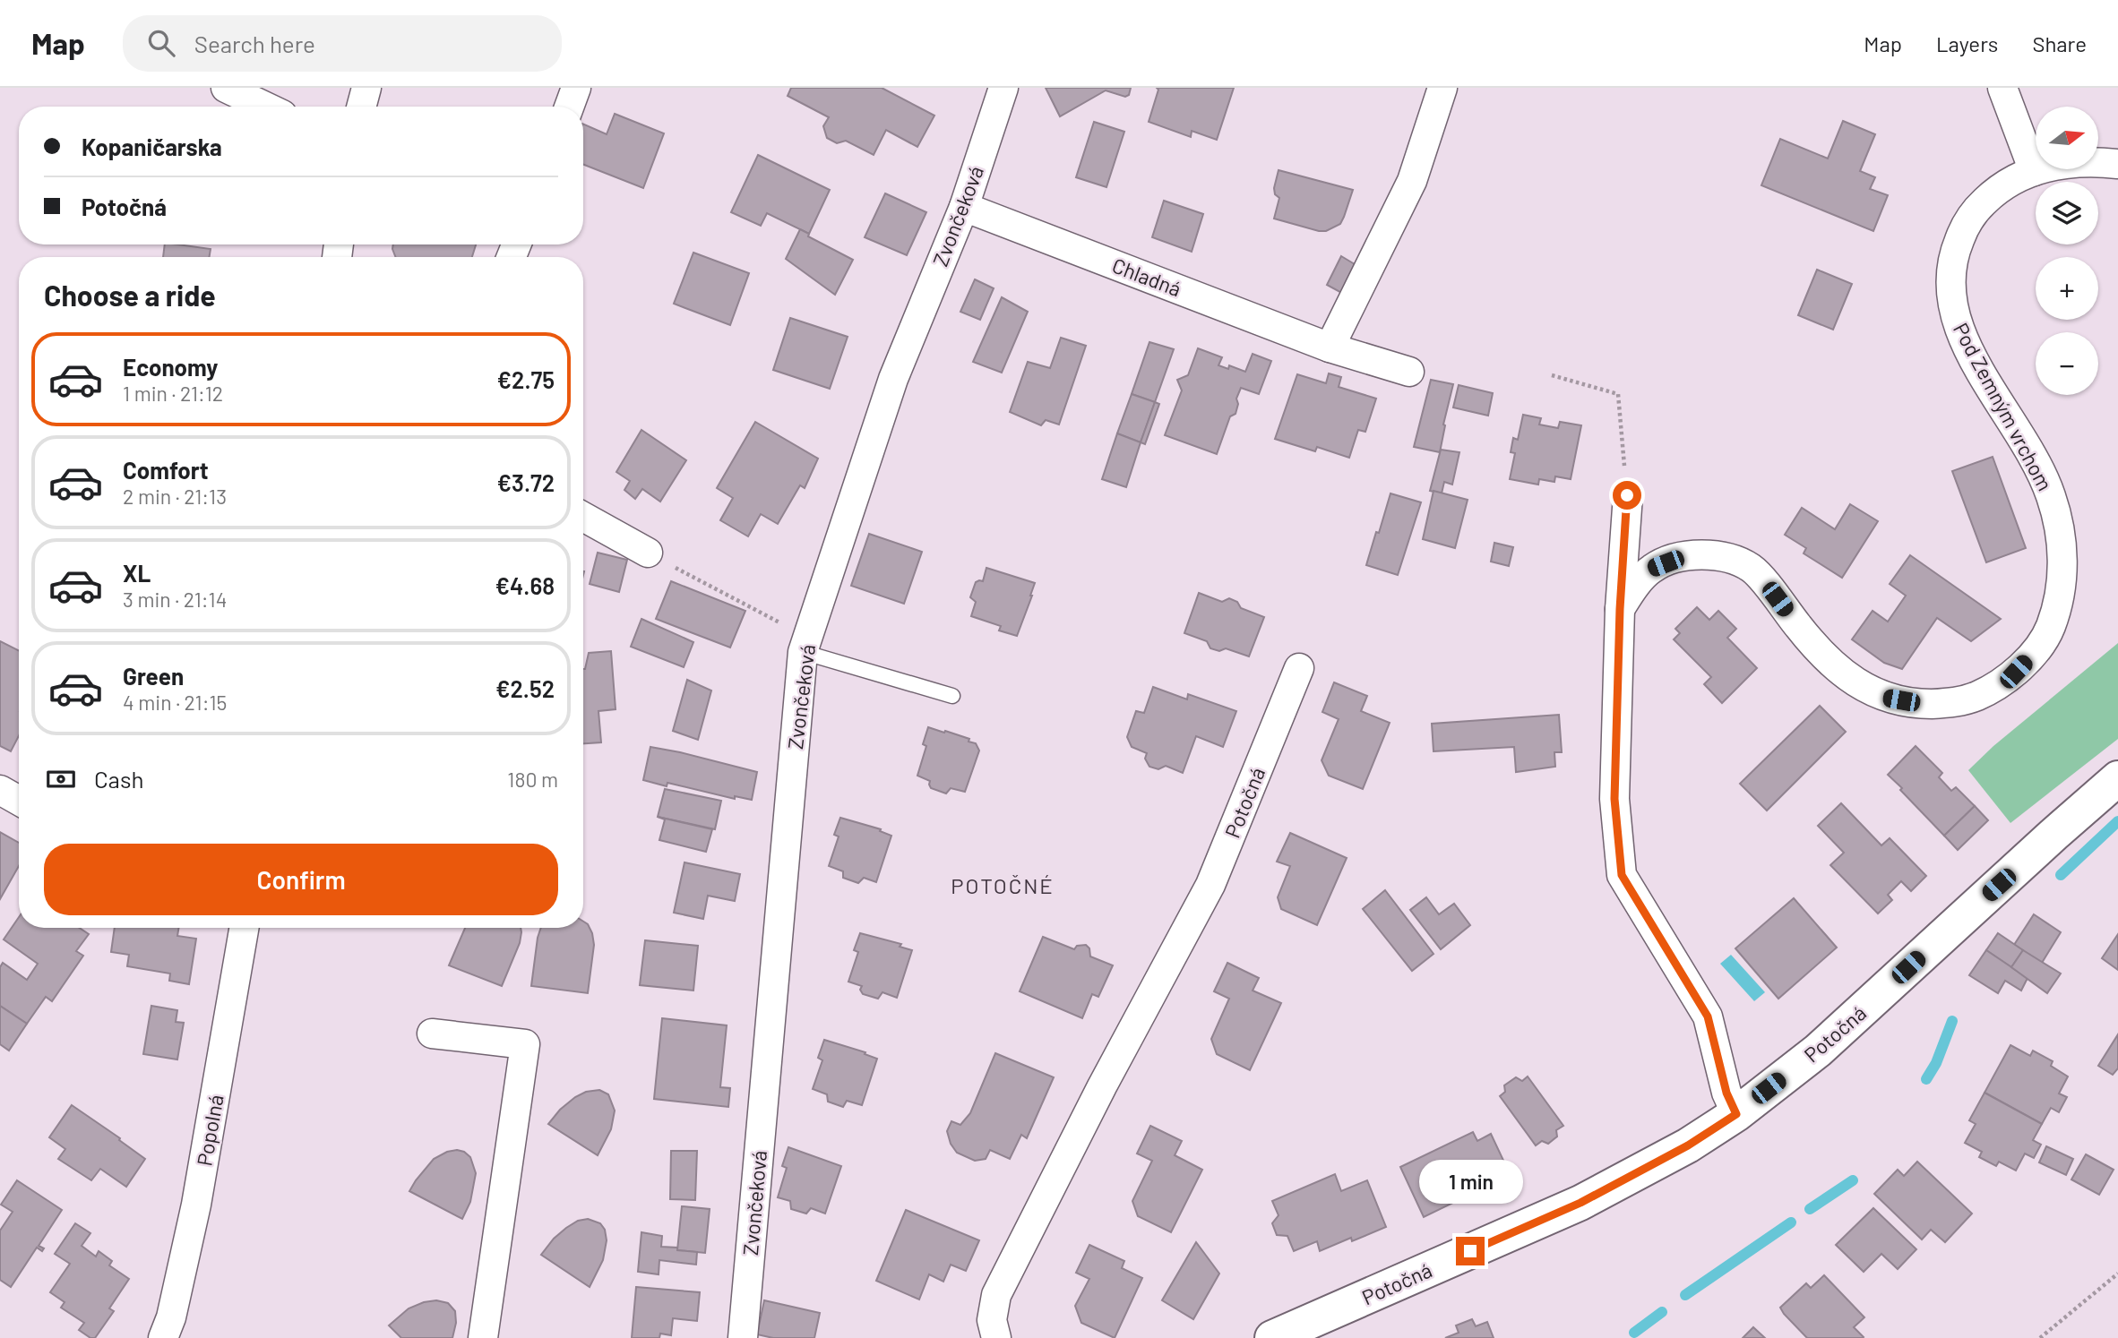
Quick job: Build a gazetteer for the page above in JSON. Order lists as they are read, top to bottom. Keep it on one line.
{"streets":{"street":["Zvončeková","Chladná","Pod Zemným vrchom","Potočná","Popolná"]},"crossings":[["Zvončeková","Chladná"]],"districts":["POTOČNÉ"],"north":"right","page":{"header":"Map","search":"Search here","nav":["Map","Layers","Share"],"map_buttons":["+","−"],"banner":["Kopaničarska","Potočná"],"heading":"Choose a ride","list":[{"name":"Economy","note":"1 min · 21:12","value":"€2.75"},{"name":"Comfort","note":"2 min · 21:13","value":"€3.72"},{"name":"XL","note":"3 min · 21:14","value":"€4.68"},{"name":"Green","note":"4 min · 21:15","value":"€2.52"}],"pay":["Cash","180 m"],"buttons":"Confirm","bubble":"1 min"}}
